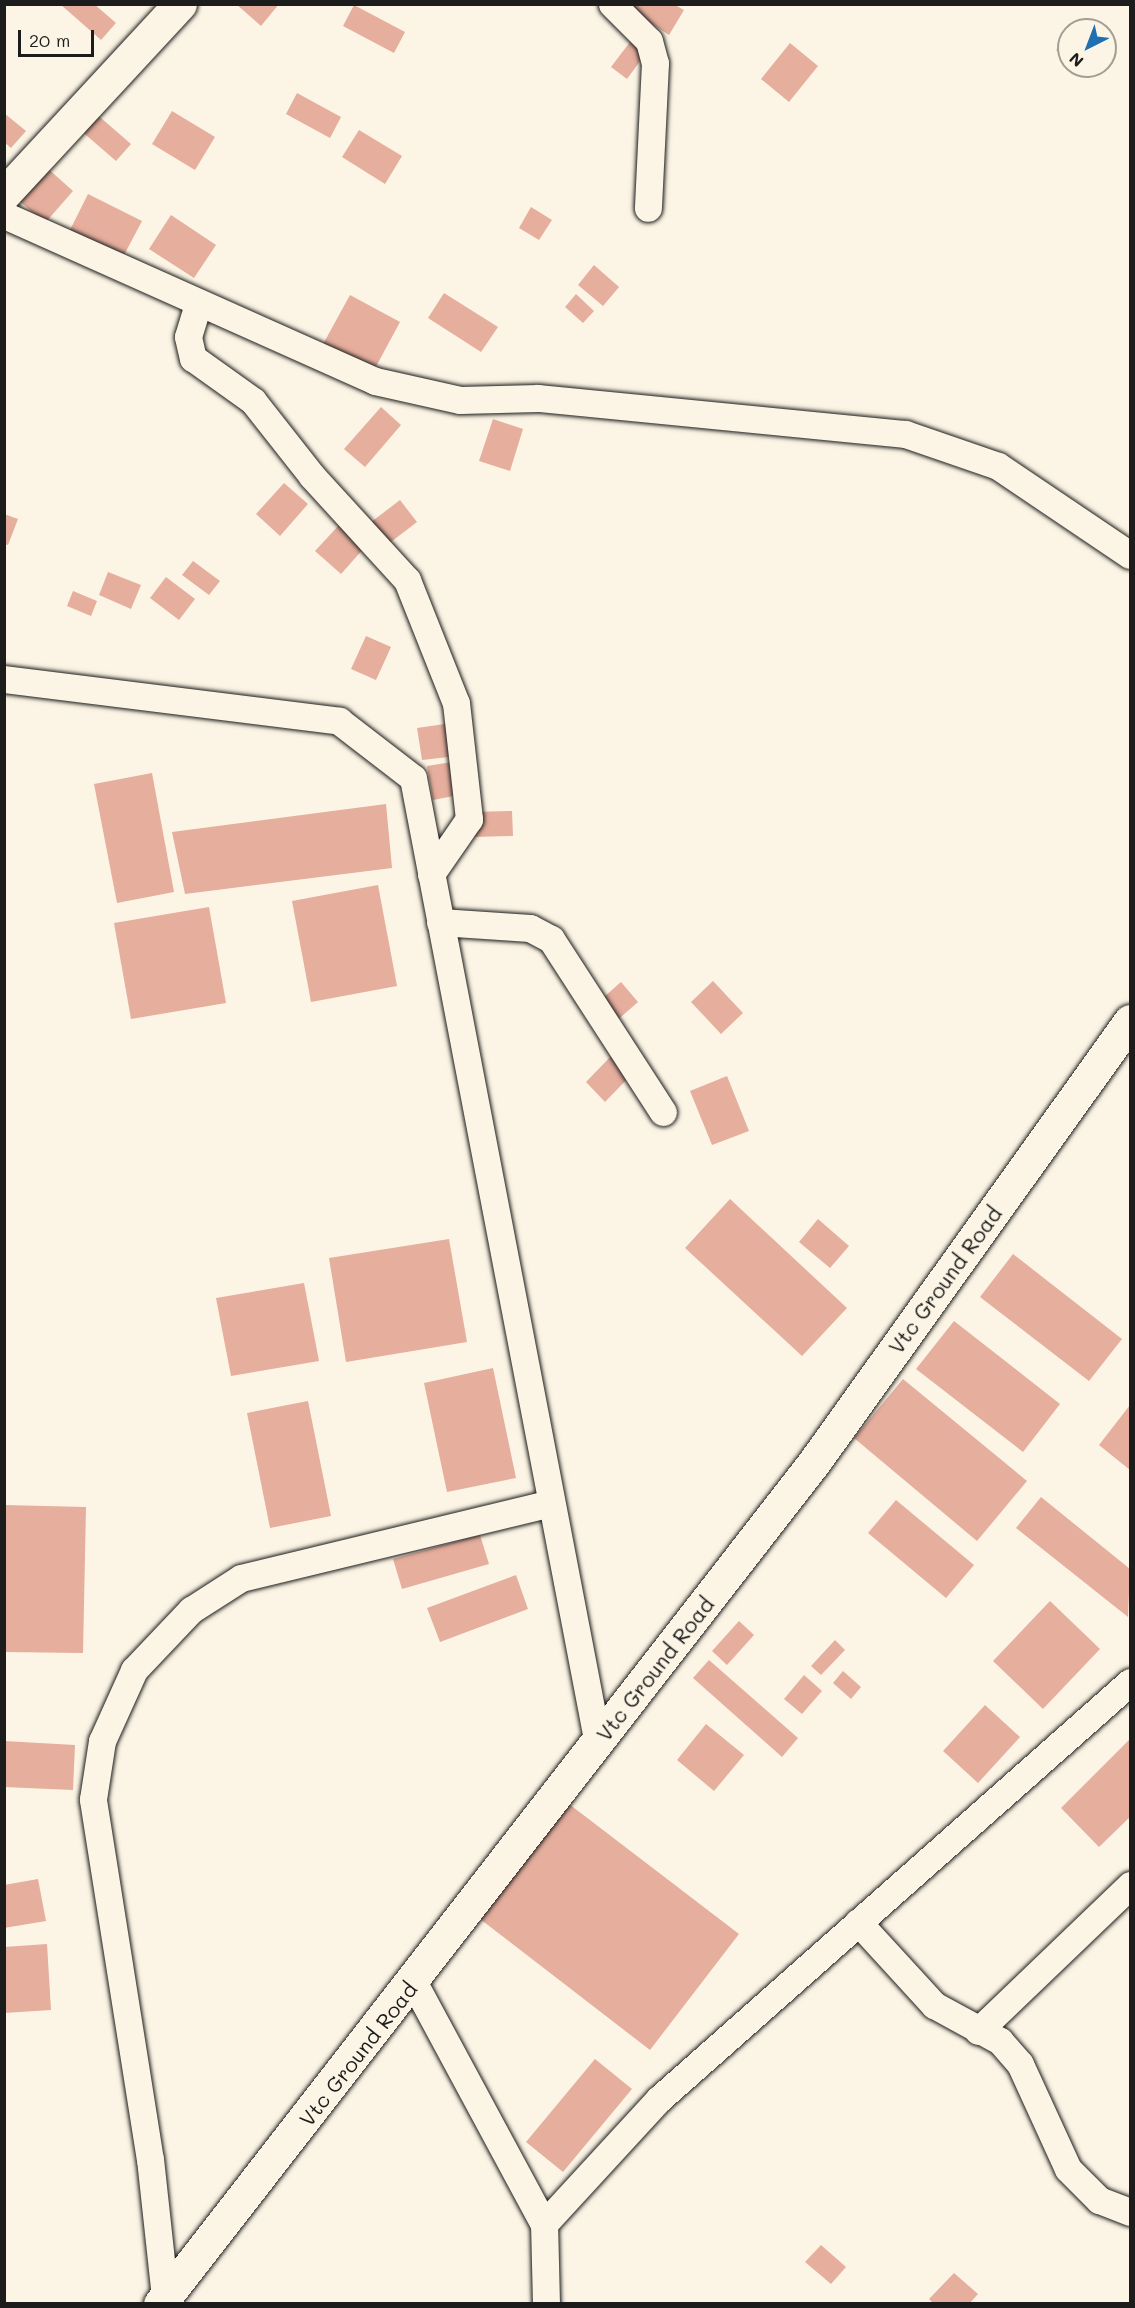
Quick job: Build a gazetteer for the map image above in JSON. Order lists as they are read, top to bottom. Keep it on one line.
{"streets":{"street":["Vtc Ground Road"]},"scale_bar":"20 m","north":"bottom left"}
